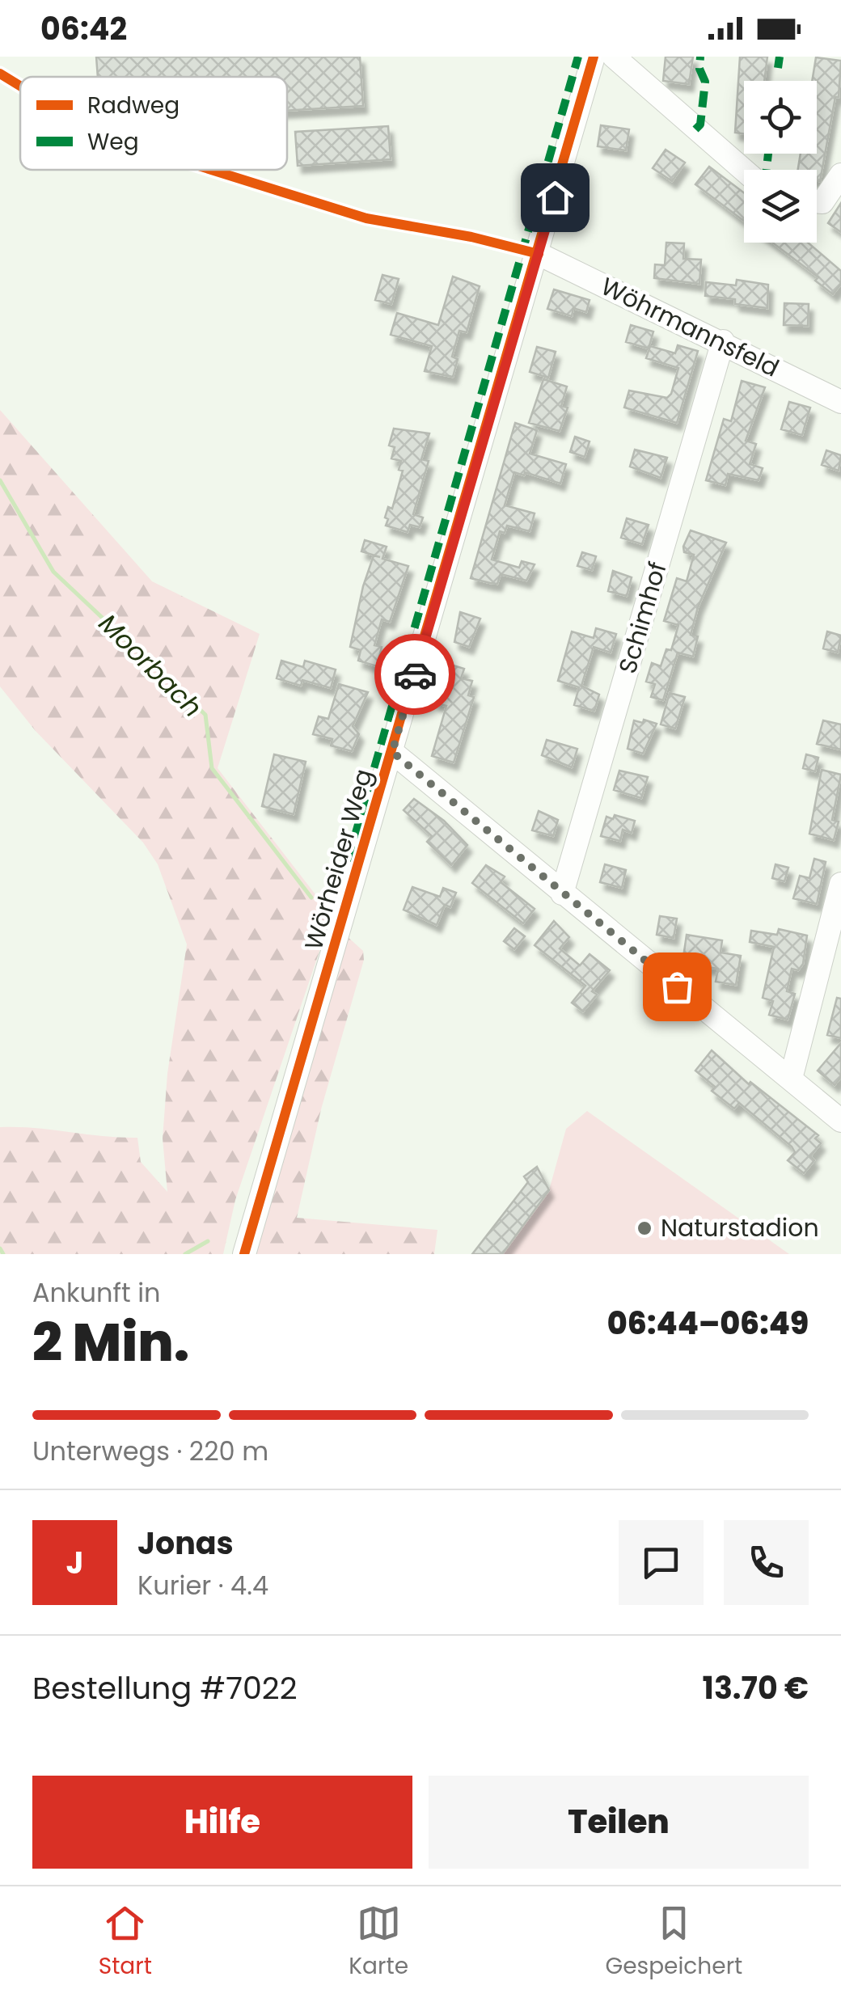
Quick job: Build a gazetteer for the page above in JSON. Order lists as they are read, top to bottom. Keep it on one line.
{"streets":{"street":["Wöhrmannsfeld","Schimhof","Wörheider Weg"]},"crossings":[["Wöhrmannsfeld","Schimhof"],["Wöhrmannsfeld","Wörheider Weg"]],"water":["Moorbach"],"places":["Naturstadion"],"legend":["Radweg","Weg"],"page":{"status":"06:42","heading":["2 Min.","Ankunft in","06:44–06:49"],"panel":["Jonas","Kurier · 4.4","Bestellung #7022","13.70 €"],"bar":"Unterwegs · 220 m","round":"J","buttons":["Hilfe","Teilen"],"tabs":["Start","Karte","Gespeichert"]}}
